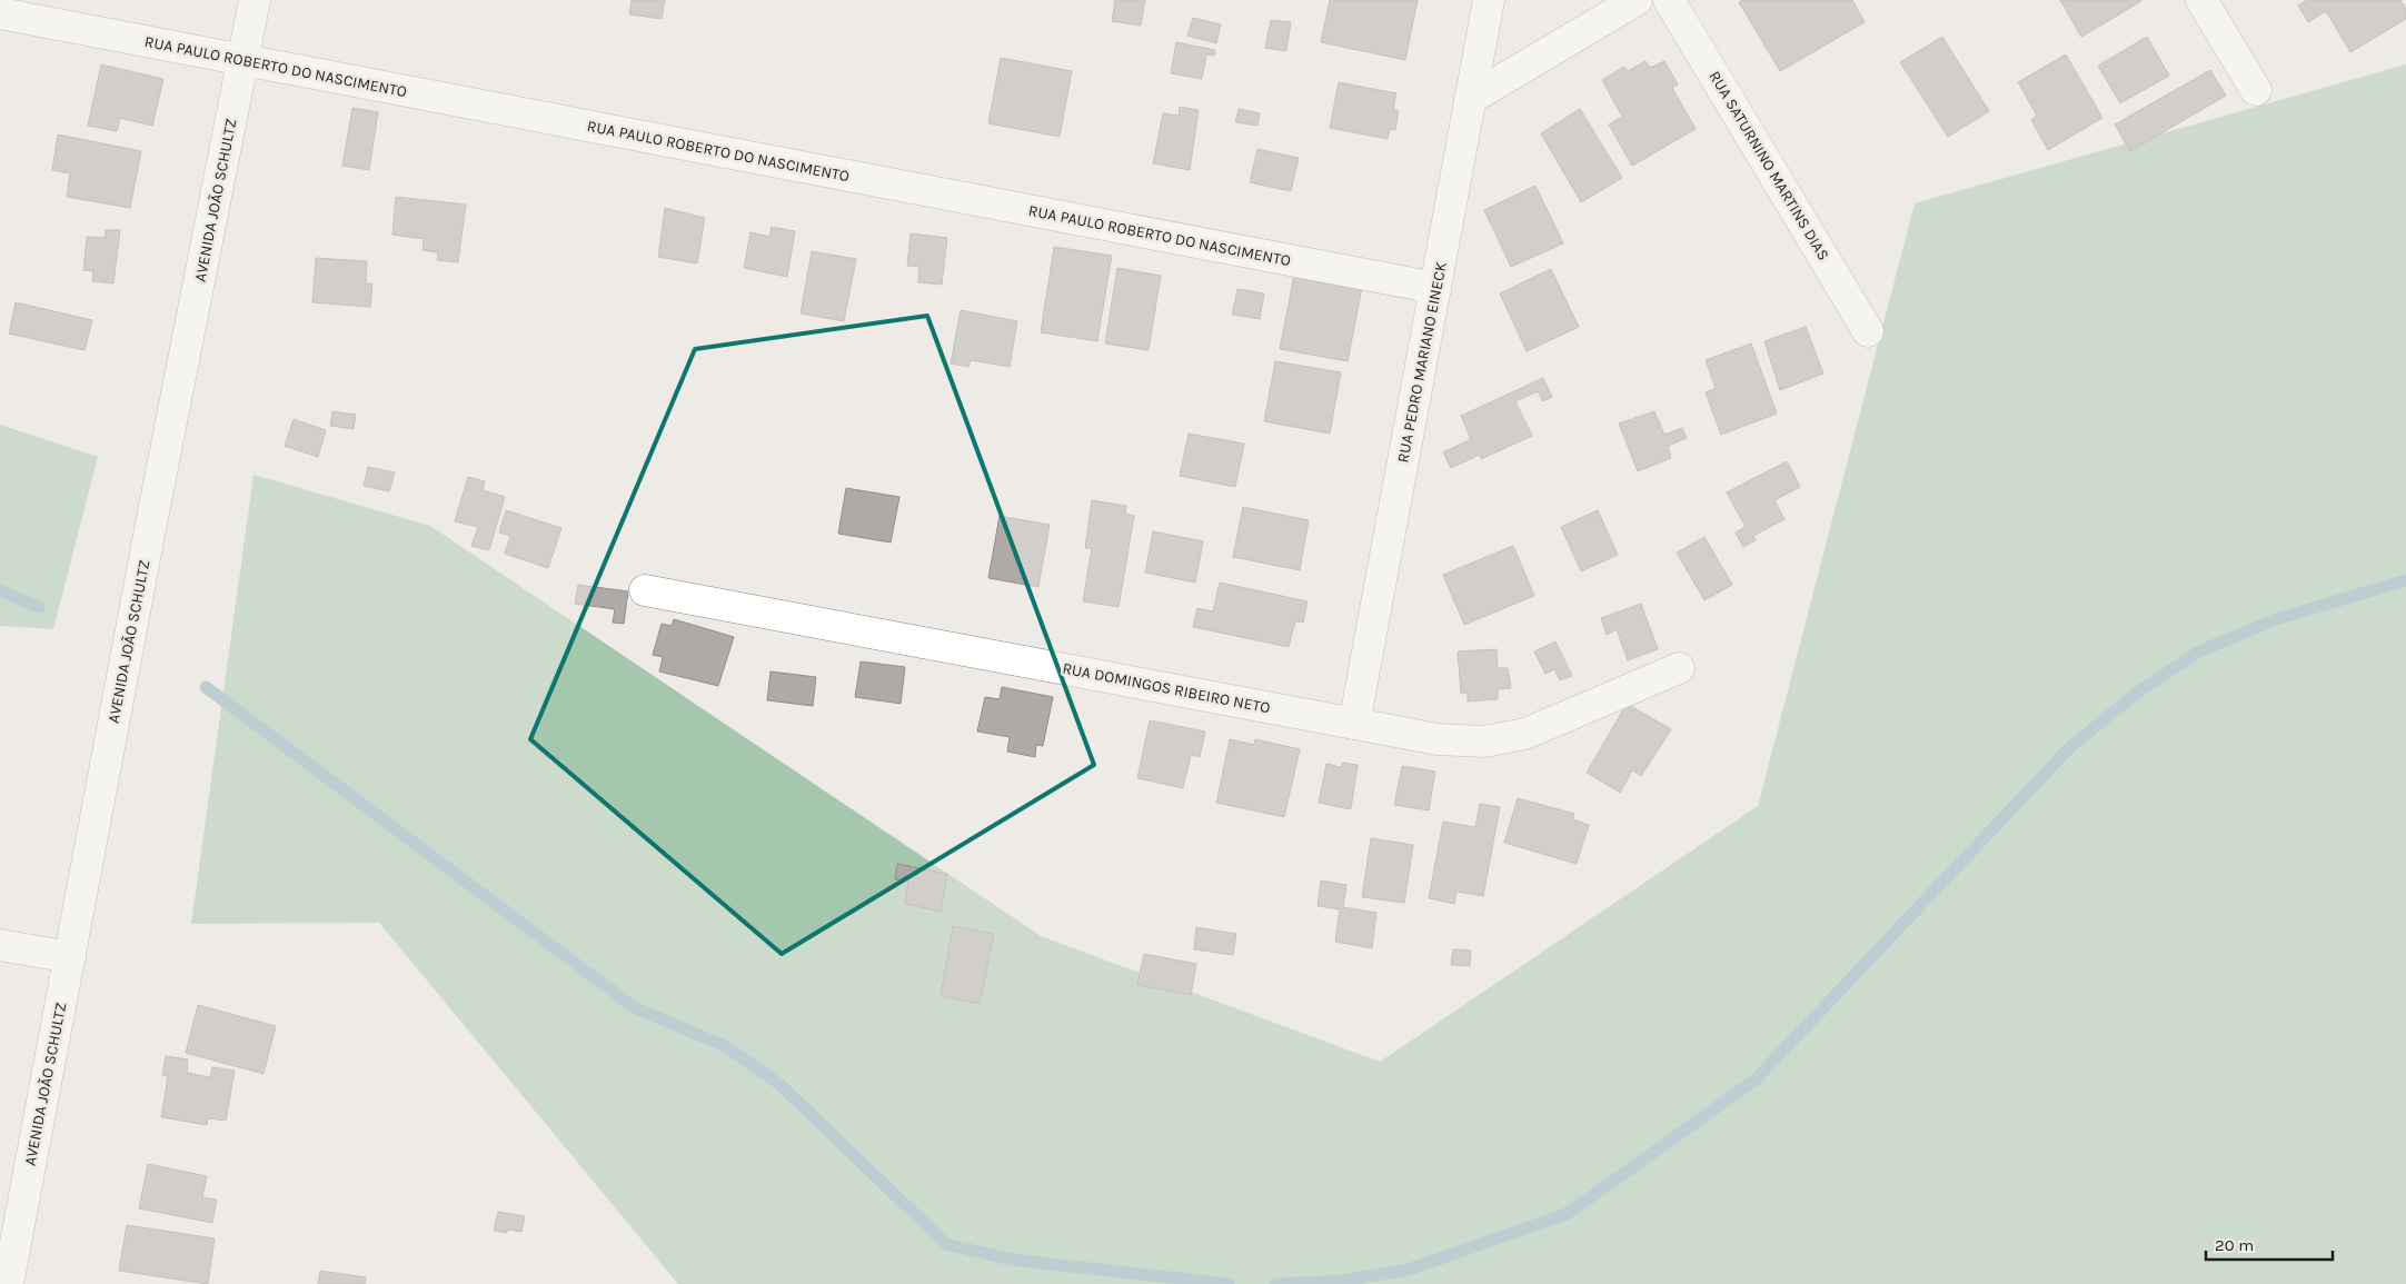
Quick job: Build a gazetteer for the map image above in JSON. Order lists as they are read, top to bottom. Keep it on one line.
{"streets":{"street":["RUA PAULO ROBERTO DO NASCIMENTO","RUA SATURNINO MARTINS DIAS","AVENIDA JOÃO SCHULTZ","RUA PEDRO MARIANO EINECK","RUA DOMINGOS RIBEIRO NETO"]},"crossings":[["RUA PAULO ROBERTO DO NASCIMENTO","AVENIDA JOÃO SCHULTZ"],["RUA PAULO ROBERTO DO NASCIMENTO","RUA PEDRO MARIANO EINECK"],["RUA PEDRO MARIANO EINECK","RUA DOMINGOS RIBEIRO NETO"]],"scale_bar":"20 m"}
